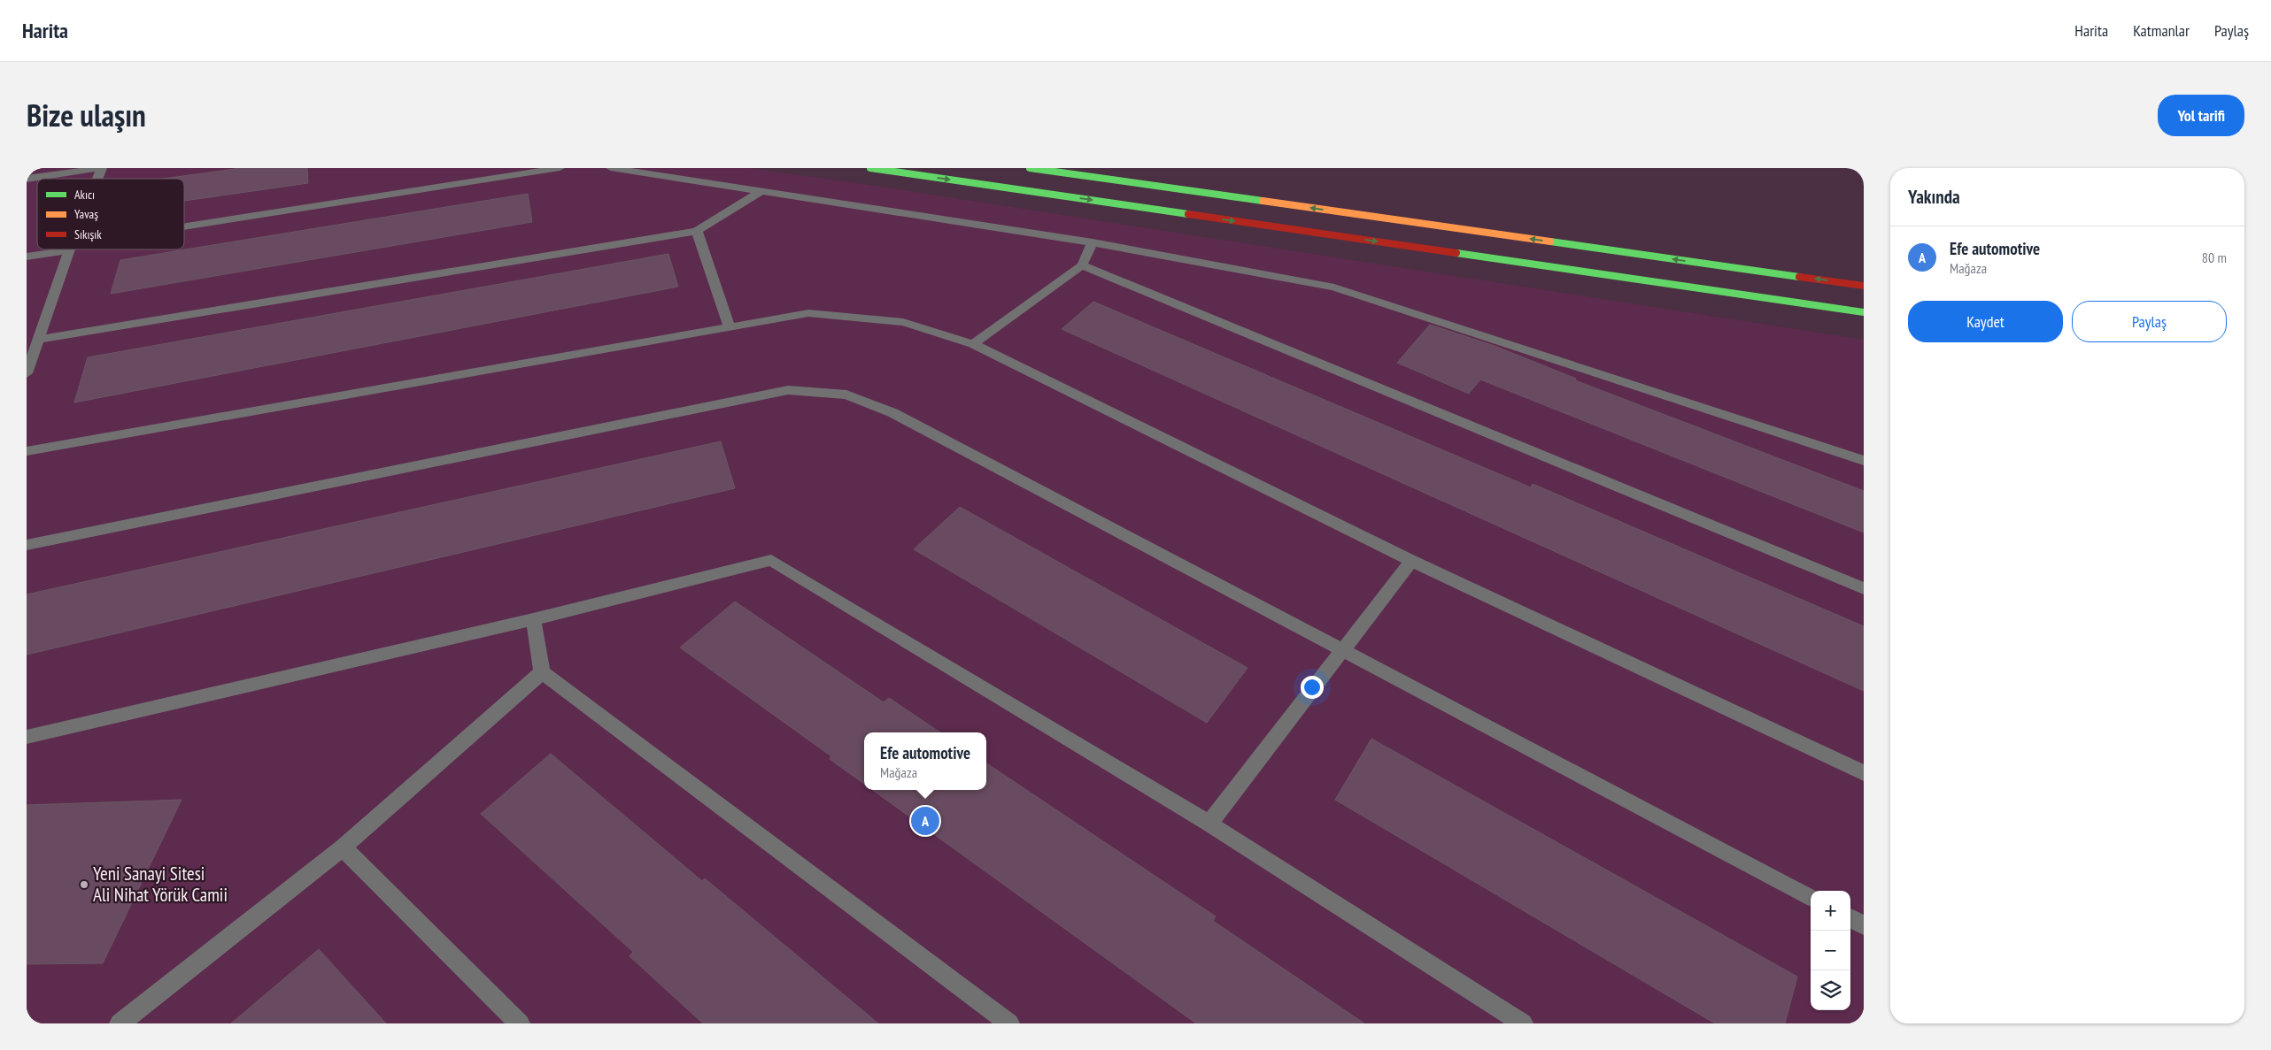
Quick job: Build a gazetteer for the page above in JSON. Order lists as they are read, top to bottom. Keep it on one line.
{"places":["Yeni Sanayi Sitesi Ali Nihat Yörük Camii"],"legend":["Akıcı","Yavaş","Sıkışık"],"page":{"header":"Harita","nav":["Harita","Katmanlar","Paylaş"],"title":"Bize ulaşın","buttons":["Yol tarifi",["Kaydet","Paylaş"]],"heading":"Yakında","list":[{"mark":"A","name":"Efe automotive","note":"Mağaza","value":"80 m"}],"popup":["Efe automotive","Mağaza"],"pins":"A","map_buttons":["+","−"]}}
